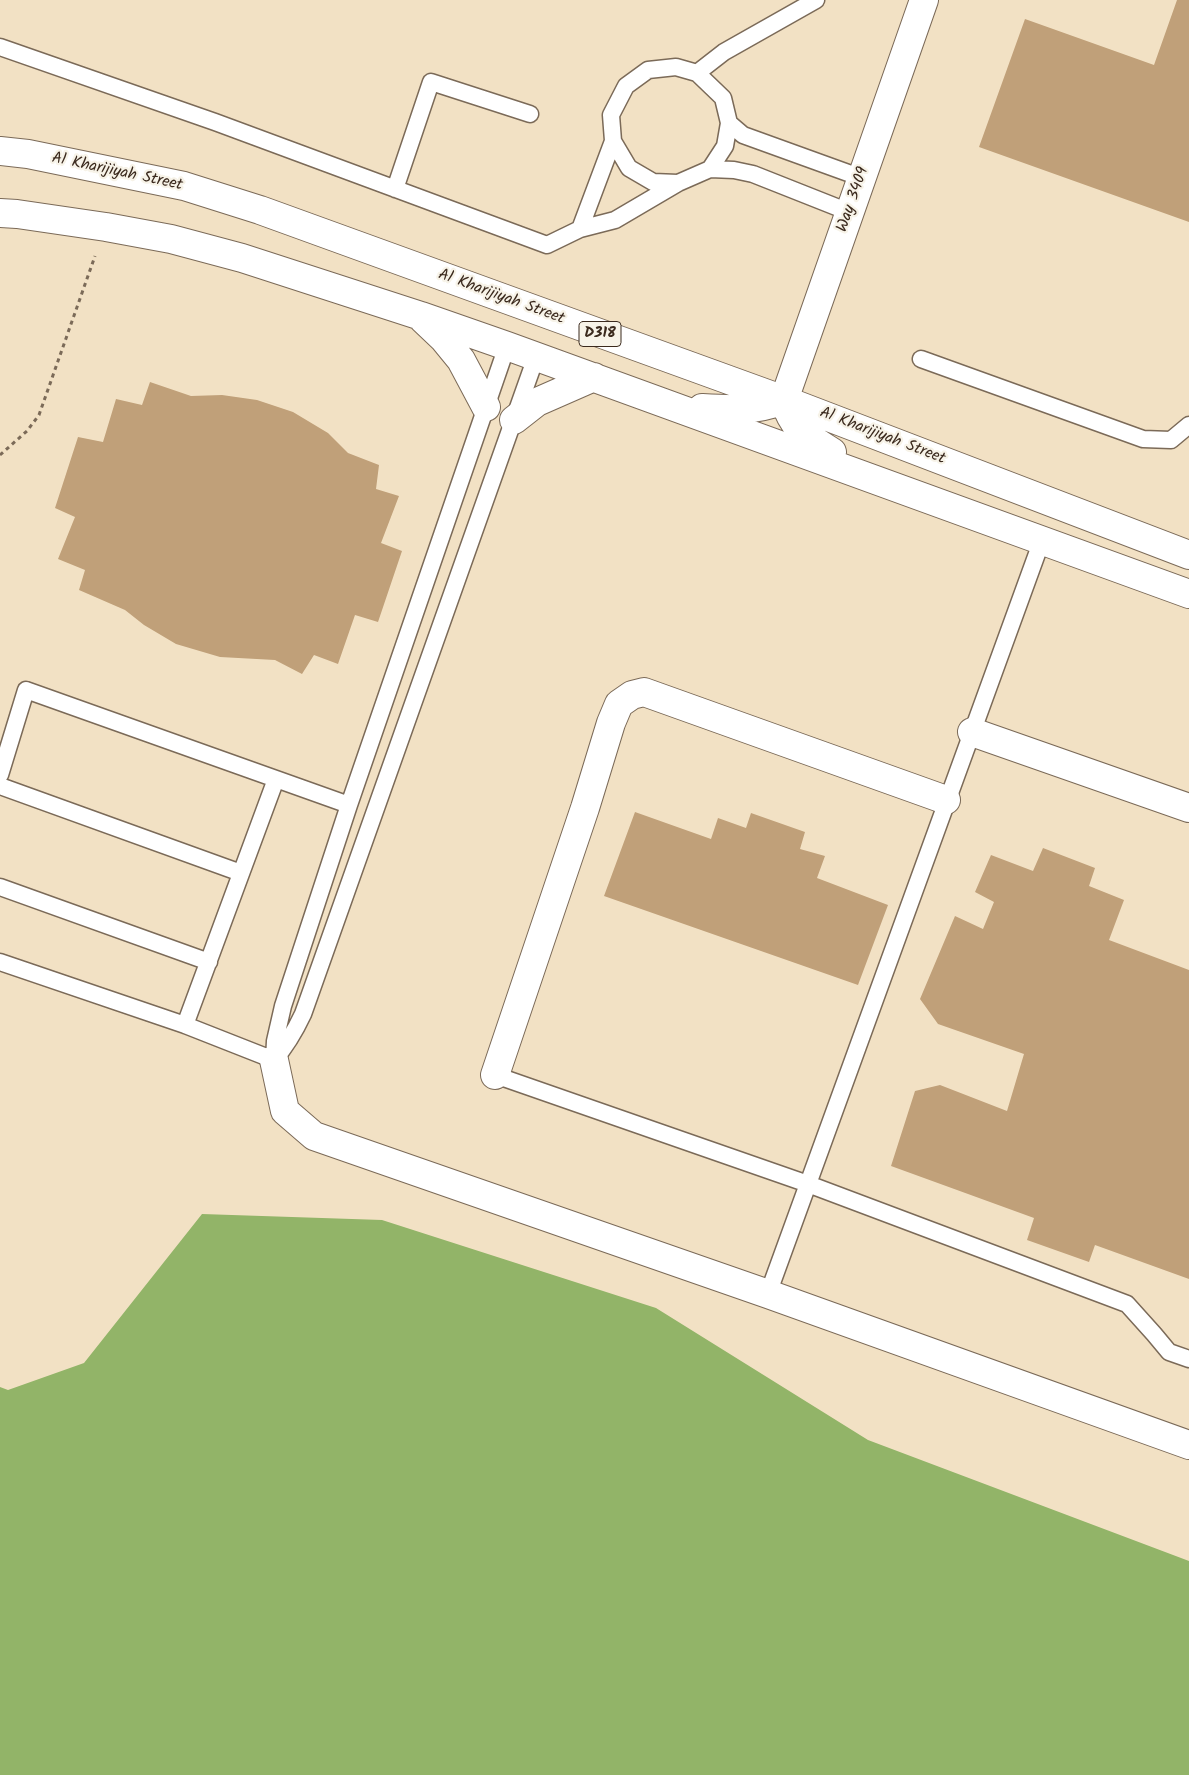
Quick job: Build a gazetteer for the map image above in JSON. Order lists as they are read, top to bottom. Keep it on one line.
{"streets":{"main road":["Al Kharijiyah Street","Way 3409","D318"]},"crossings":[["Al Kharijiyah Street","Way 3409"]]}
